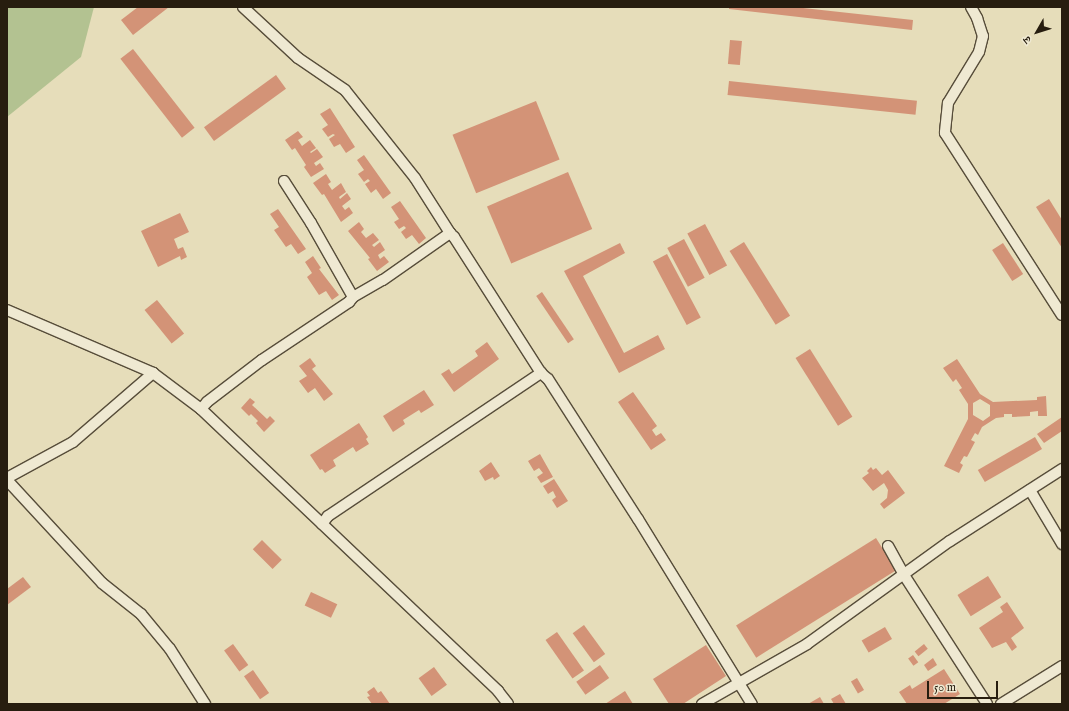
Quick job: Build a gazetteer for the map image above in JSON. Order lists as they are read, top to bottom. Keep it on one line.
{"scale_bar":"50 m","north":"bottom left"}
